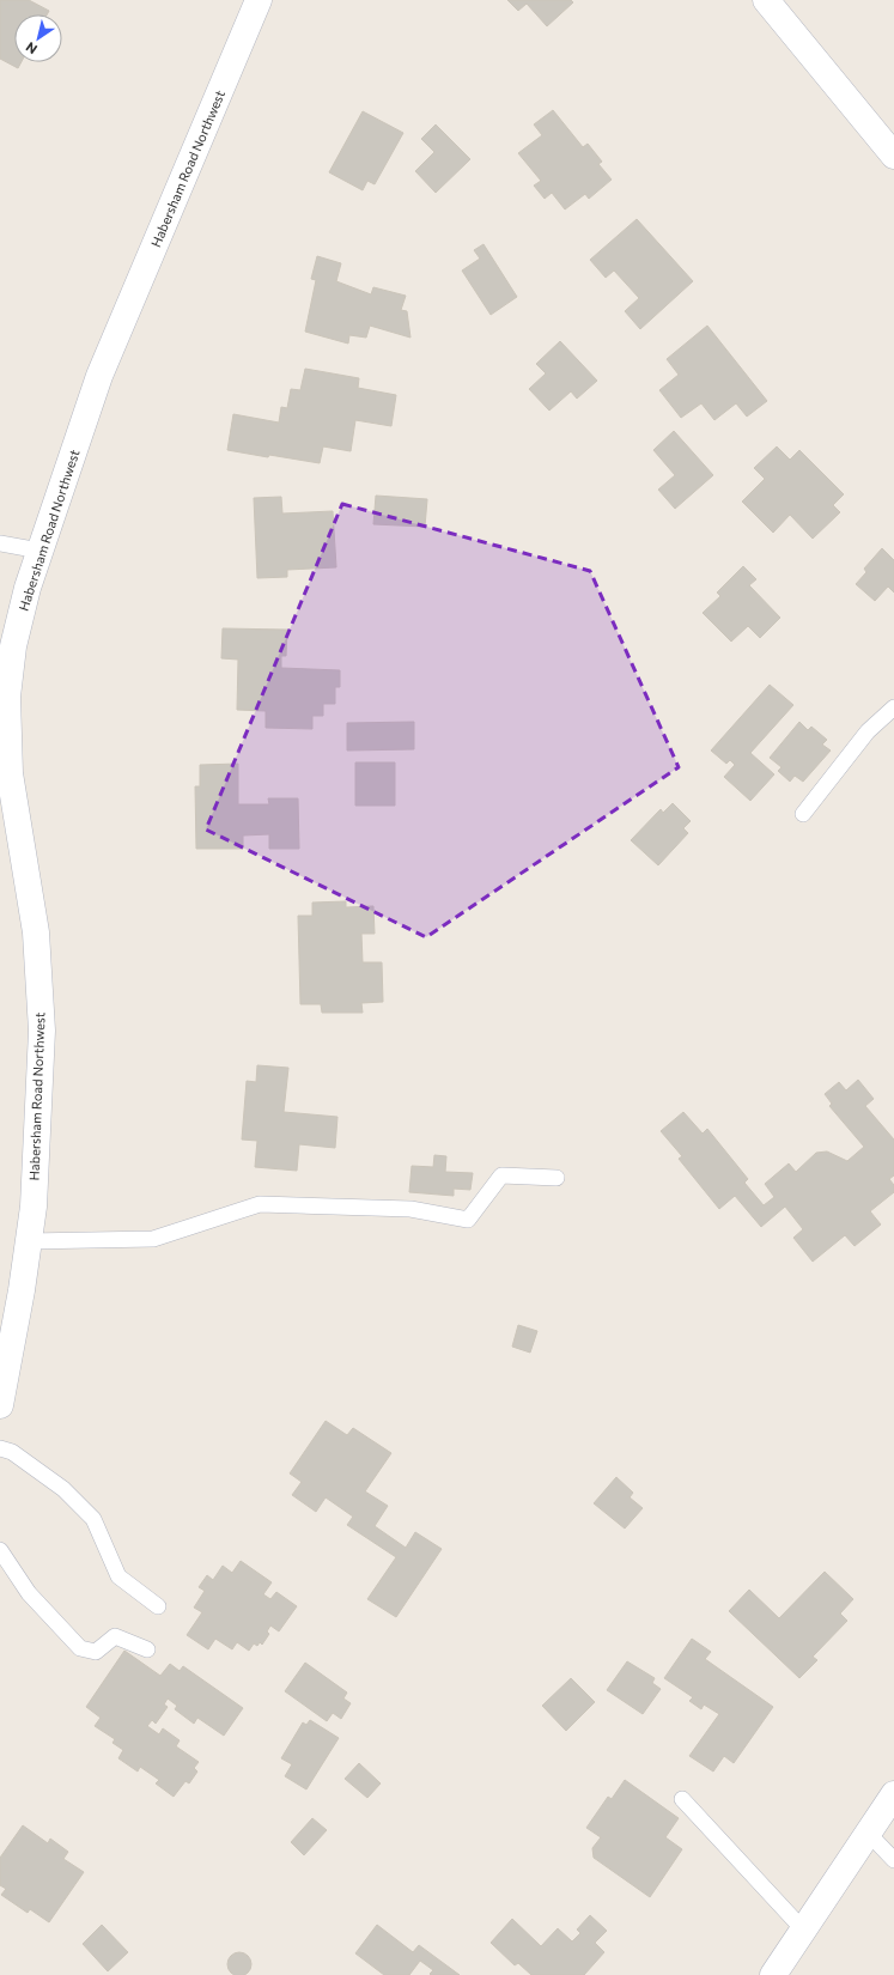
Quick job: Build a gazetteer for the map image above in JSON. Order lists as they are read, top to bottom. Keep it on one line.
{"streets":{"street":["Habersham Road Northwest"]},"north":"bottom left"}
